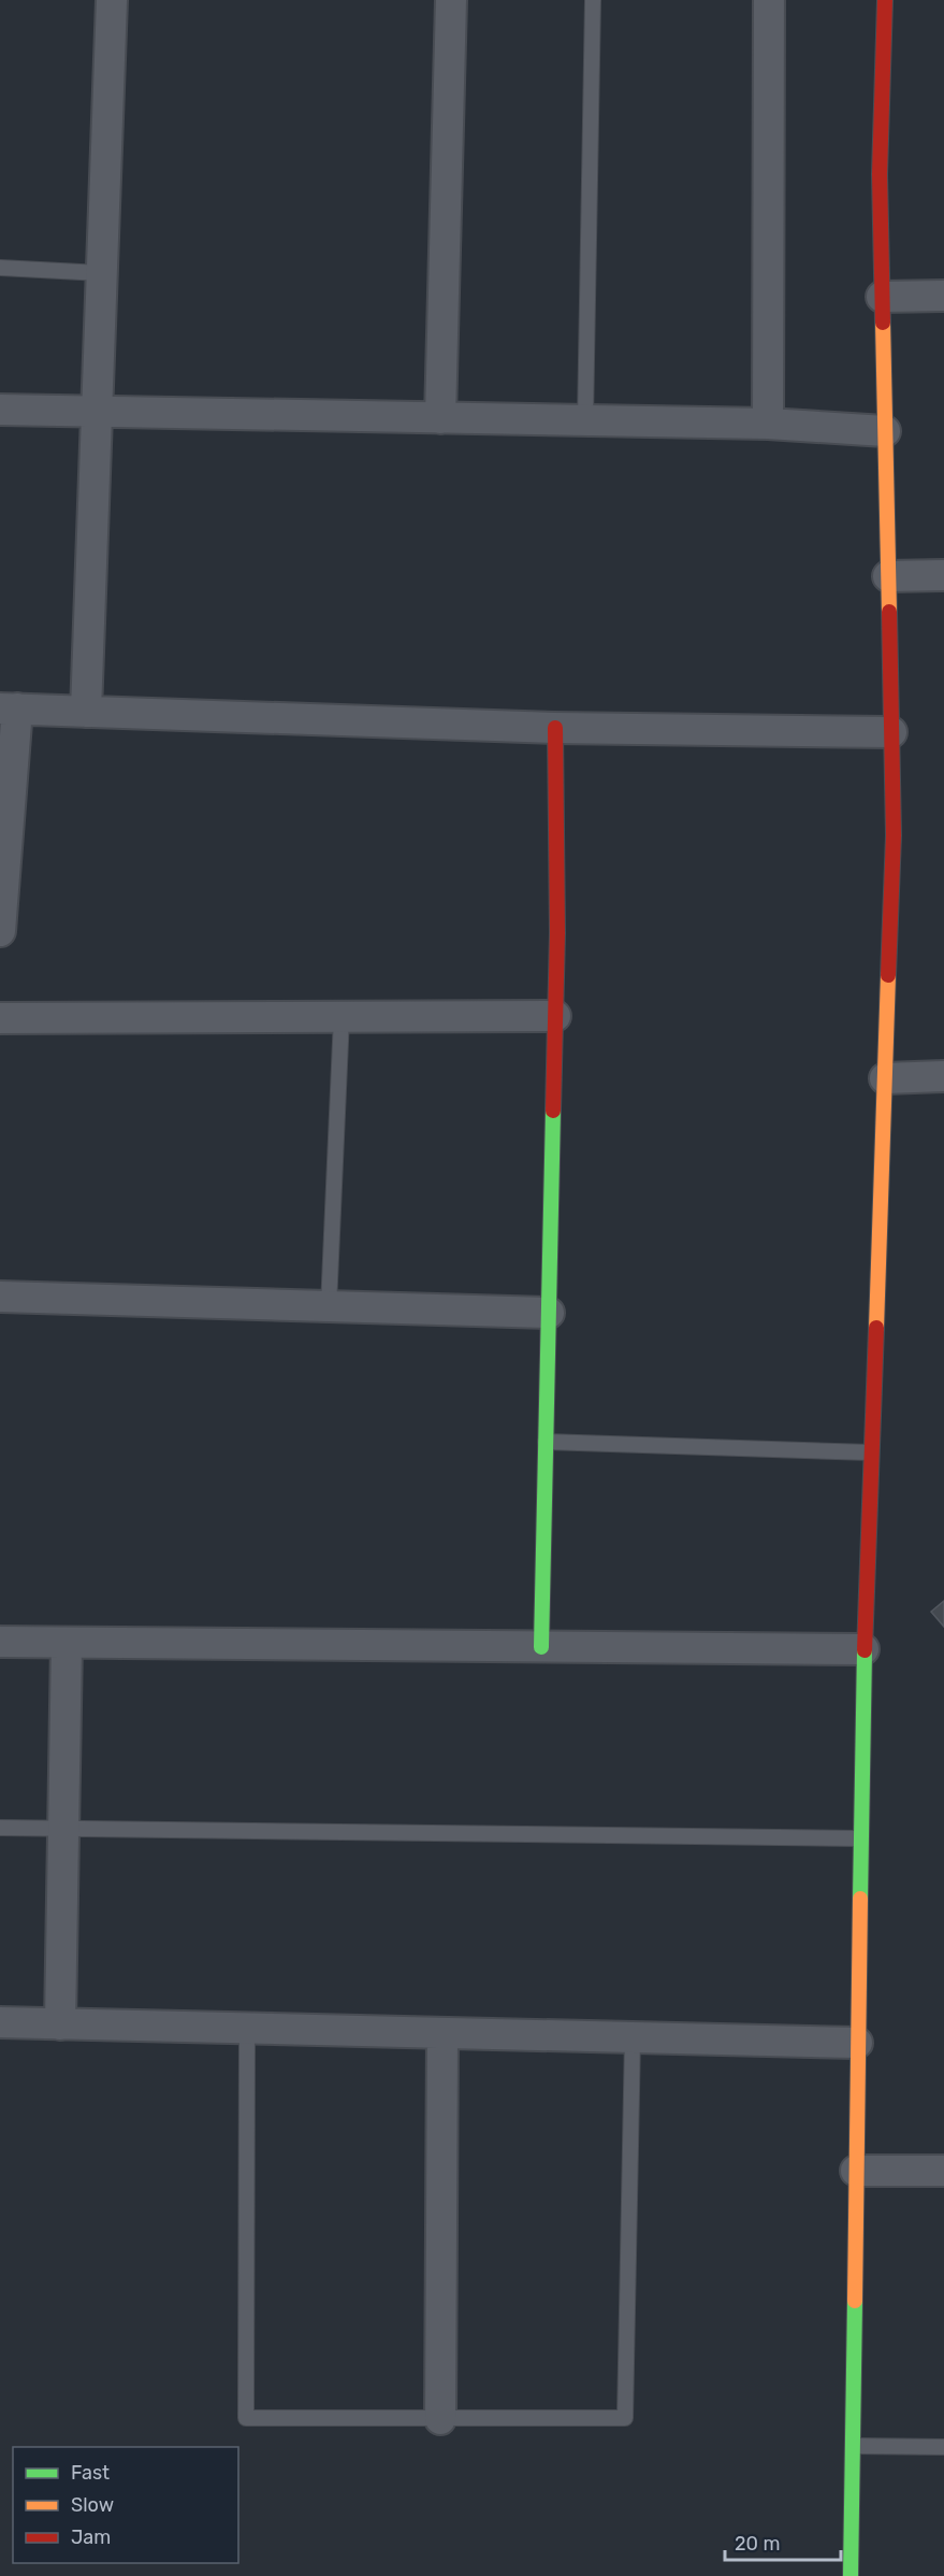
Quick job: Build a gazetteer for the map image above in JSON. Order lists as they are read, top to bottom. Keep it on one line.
{"legend":["Fast","Slow","Jam"],"scale_bar":"20 m"}
